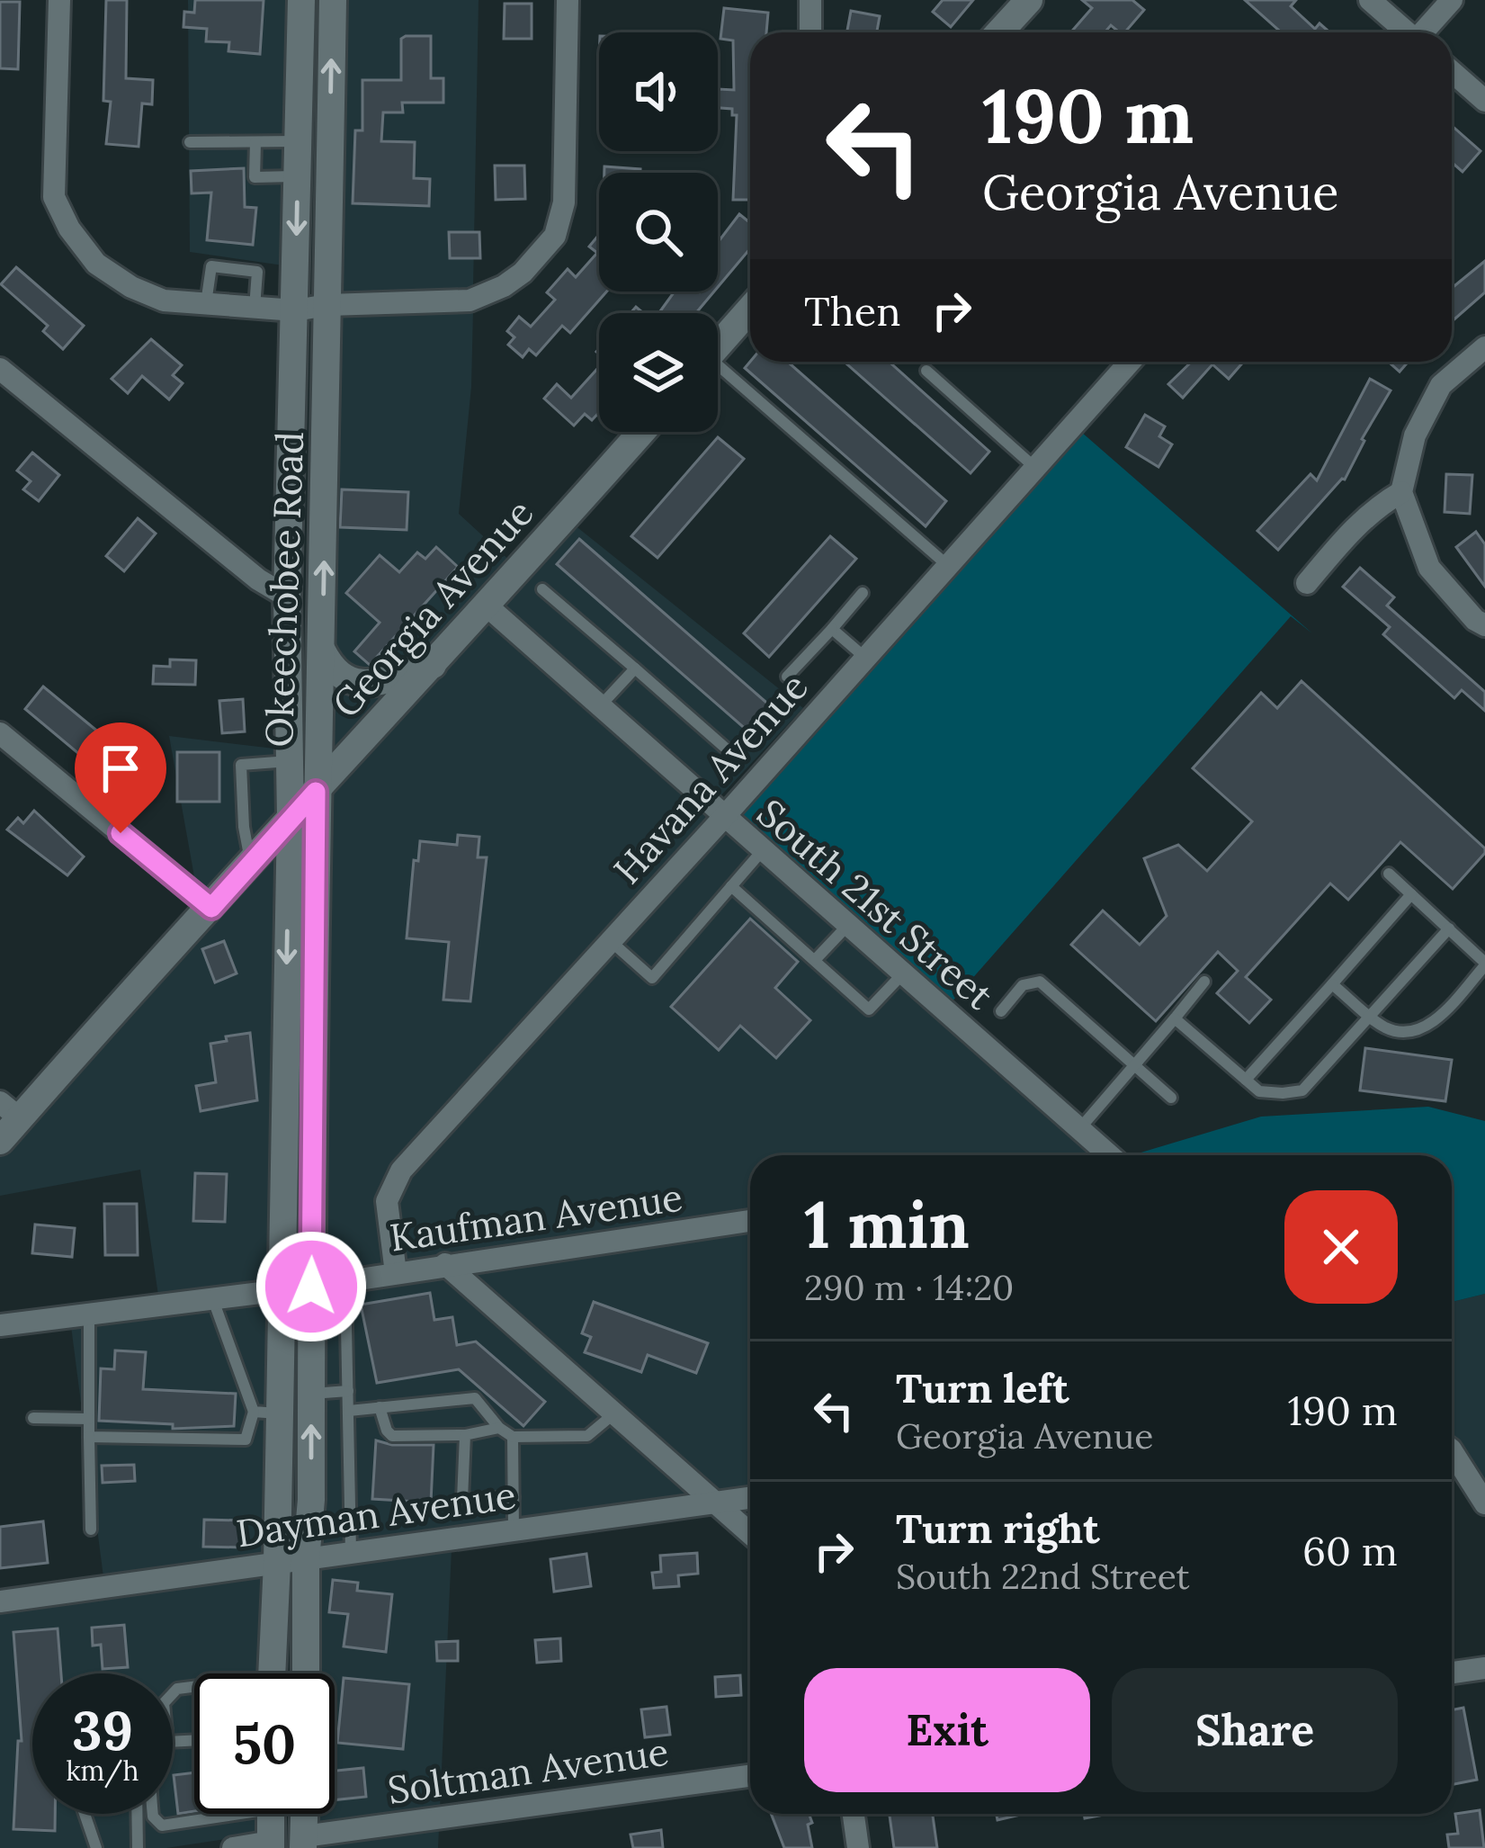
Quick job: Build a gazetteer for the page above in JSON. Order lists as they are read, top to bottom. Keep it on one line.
{"streets":{"main road":["Okeechobee Road","Georgia Avenue"],"street":["Havana Avenue","South 21st Street","Kaufman Avenue","Dayman Avenue","Soltman Avenue"]},"crossings":[["Okeechobee Road","Georgia Avenue"],["Okeechobee Road","Kaufman Avenue"],["Okeechobee Road","Dayman Avenue"],["Georgia Avenue","South 21st Street"],["Havana Avenue","South 21st Street"],["Havana Avenue","Kaufman Avenue"]],"page":{"turn":["190 m","Georgia Avenue"],"then":"Then","heading":["1 min","290 m · 14:20"],"list":[{"name":"Turn left","note":"Georgia Avenue","value":"190 m"},{"name":"Turn right","note":"South 22nd Street","value":"60 m"}],"buttons":["Exit","Share"],"speed":"39 km/h","limit":"50"}}
